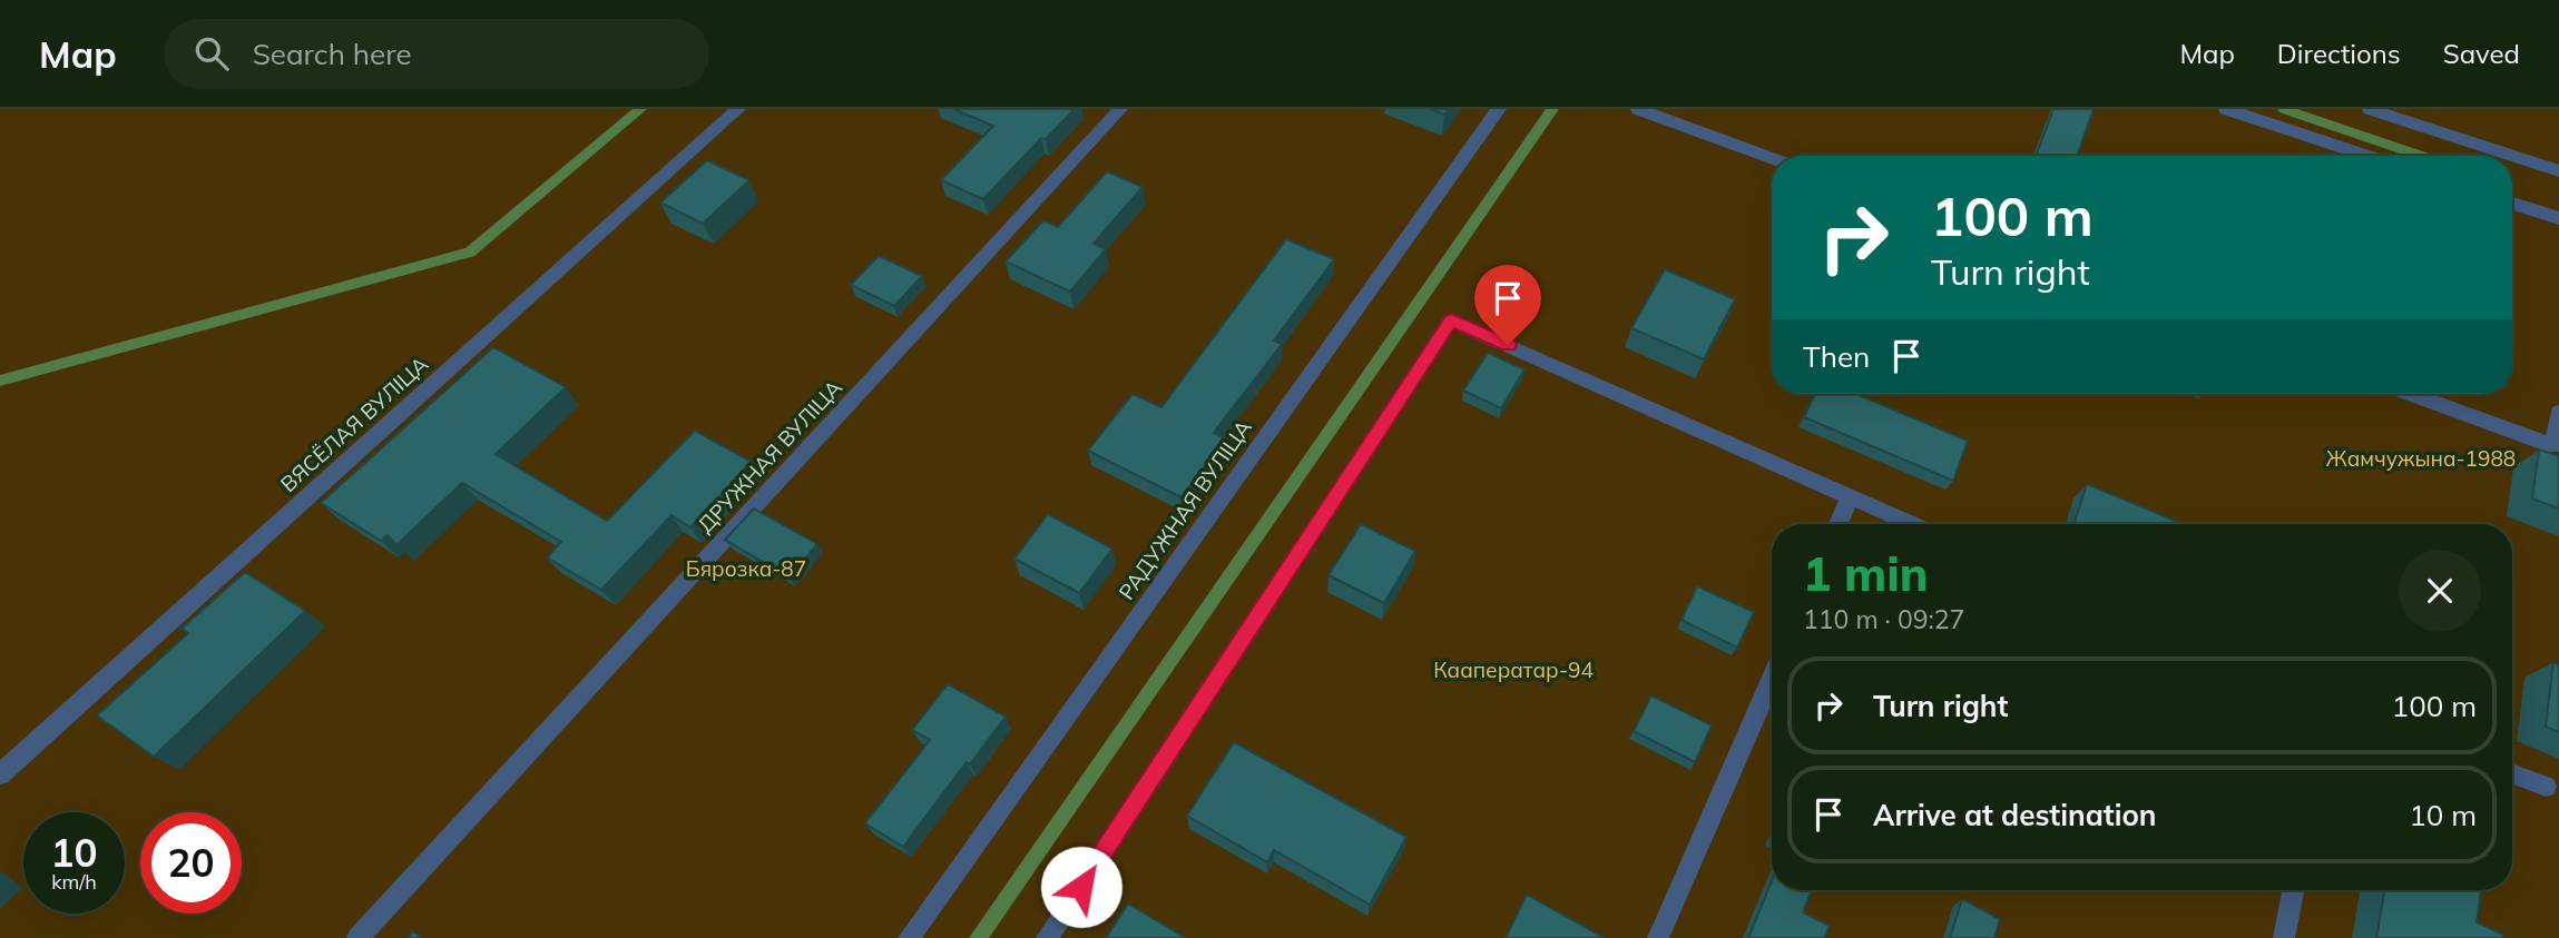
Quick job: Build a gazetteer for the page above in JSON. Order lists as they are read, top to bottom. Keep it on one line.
{"streets":{"lane":["ВЯСЁЛАЯ ВУЛІЦА","ДРУЖНАЯ ВУЛІЦА","РАДУЖНАЯ ВУЛІЦА"]},"parks":["Жамчужына-1988","Бярозка-87","Кааператар-94"],"page":{"header":"Map","search":"Search here","nav":["Map","Directions","Saved"],"turn":["100 m","Turn right"],"then":"Then","heading":["1 min","110 m · 09:27"],"list":[{"name":"Turn right","value":"100 m"},{"name":"Arrive at destination","value":"10 m"}],"speed":"10 km/h","limit":"20"}}
